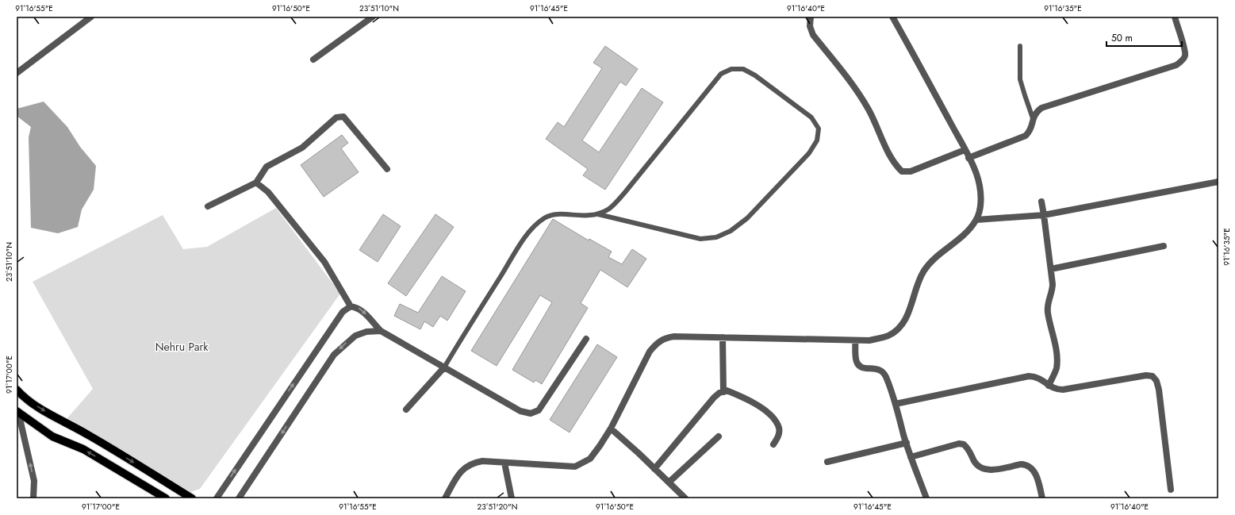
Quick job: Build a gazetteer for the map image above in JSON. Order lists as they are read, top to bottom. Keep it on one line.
{"parks":["Nehru Park"],"scale_bar":"50 m","coordinates":["91°16'55\"E","91°16'50\"E","23°51'10\"N","91°16'45\"E","91°16'40\"E","91°16'35\"E","91°17'00\"E","23°51'20\"N"]}
